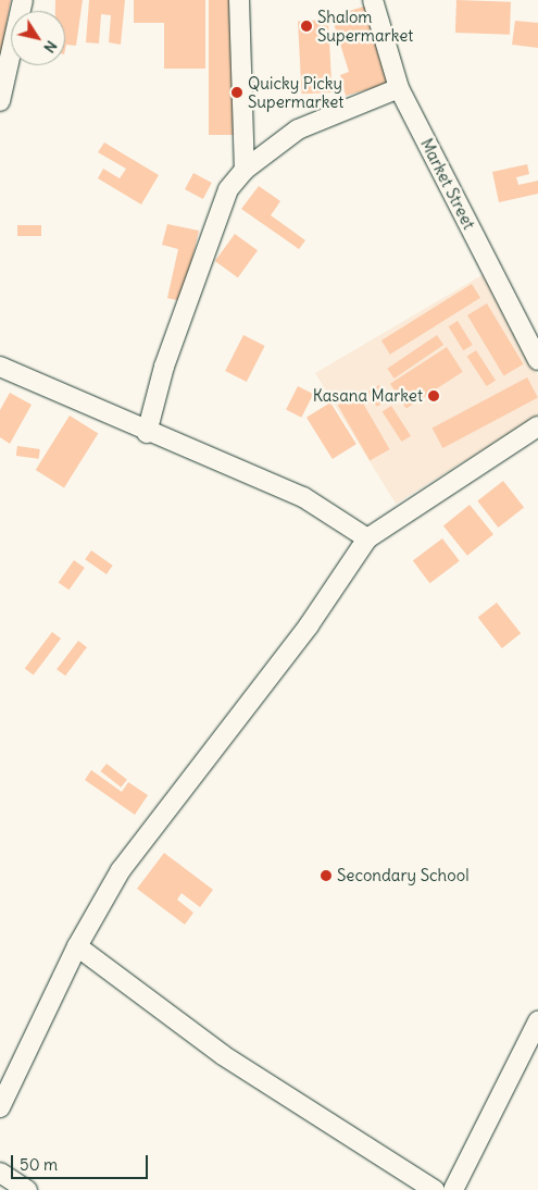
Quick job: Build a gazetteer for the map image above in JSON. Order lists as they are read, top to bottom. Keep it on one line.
{"streets":{"street":["Market Street"]},"places":["Shalom Supermarket","Quicky Picky Supermarket","Kasana Market","Secondary School"],"scale_bar":"50 m","north":"bottom right"}
